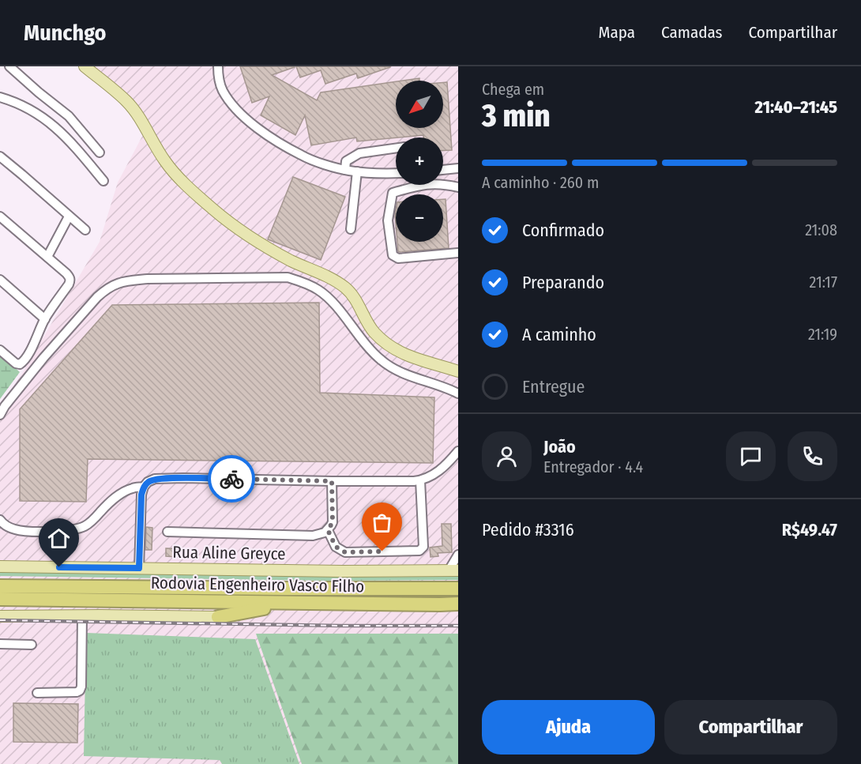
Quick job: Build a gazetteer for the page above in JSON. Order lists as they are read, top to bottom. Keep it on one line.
{"streets":{"highway":["Rodovia Engenheiro Vasco Filho"],"main road":["Rua Aline Greyce"]},"north":"bottom left","page":{"header":"Munchgo","nav":["Mapa","Camadas","Compartilhar"],"heading":["3 min","Chega em","21:40–21:45"],"panel":["João","Entregador · 4.4","Pedido #3316","R$49.47"],"map_buttons":["+","−"],"bar":"A caminho · 260 m","list":[["Confirmado","21:08"],["Preparando","21:17"],["A caminho","21:19"],"Entregue"],"buttons":["Ajuda","Compartilhar"]}}
